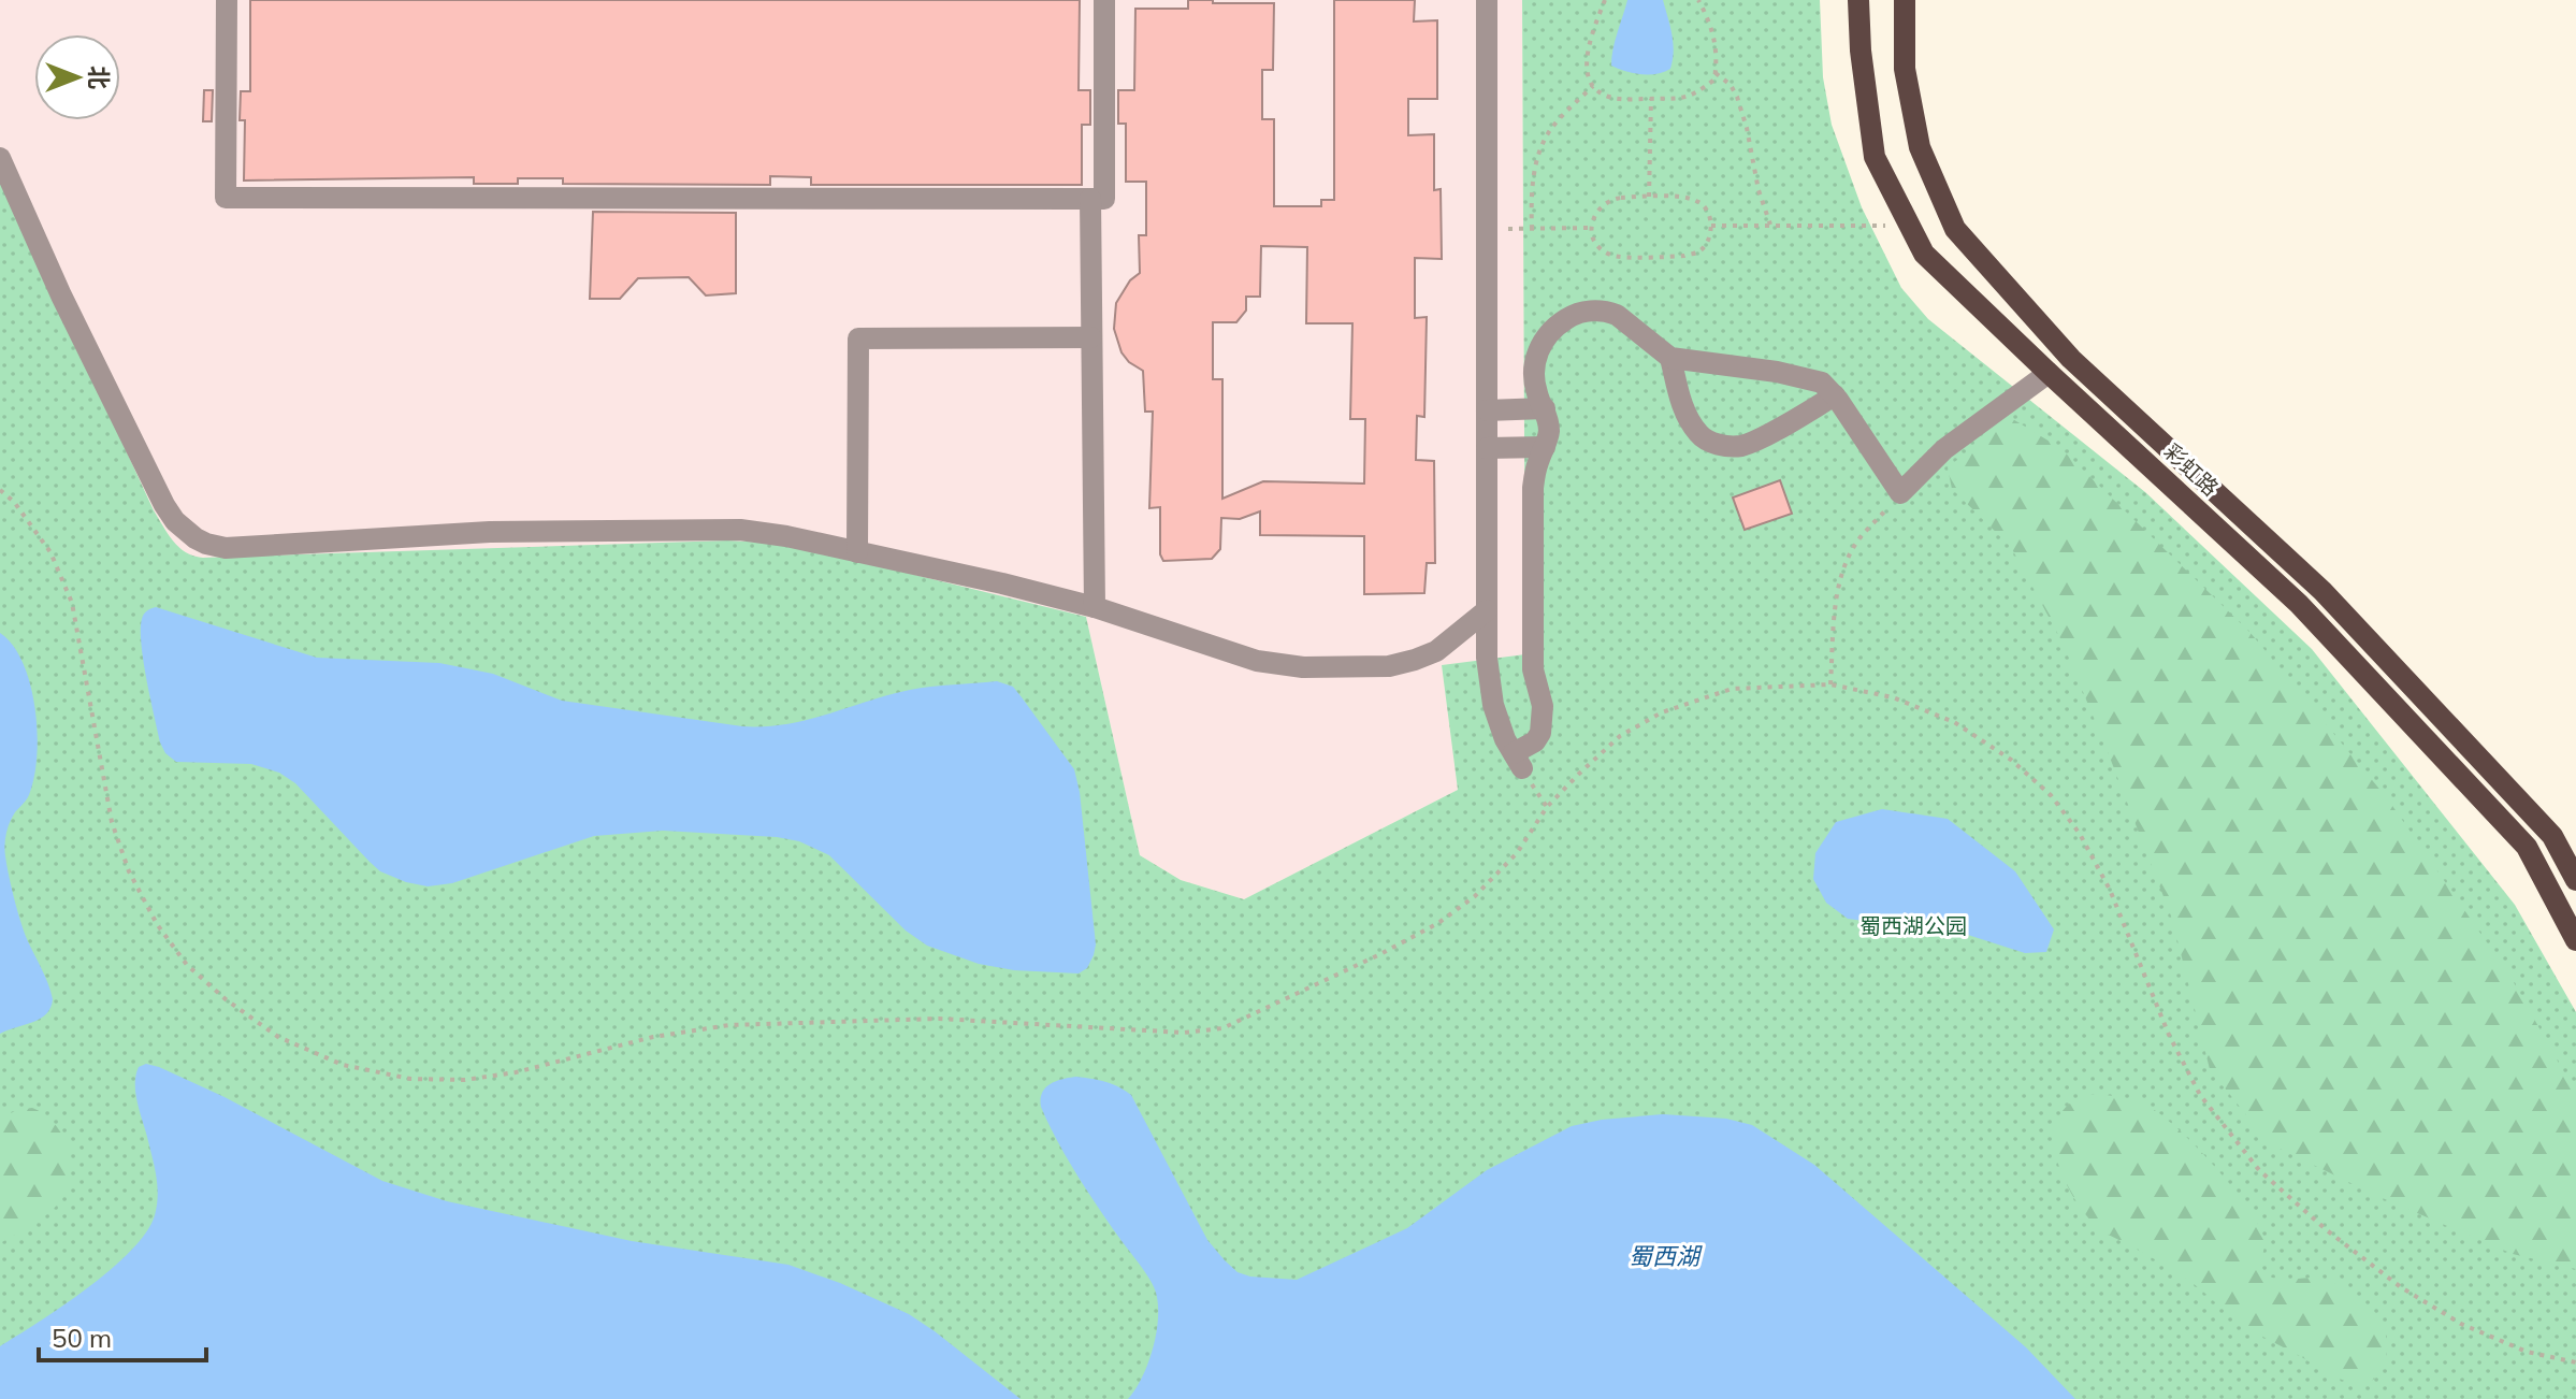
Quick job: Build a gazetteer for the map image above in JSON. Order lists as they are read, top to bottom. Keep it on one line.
{"streets":{"main road":["彩虹路"]},"water":["蜀西湖"],"parks":["蜀西湖公园"],"scale_bar":"50 m","north":"right"}
